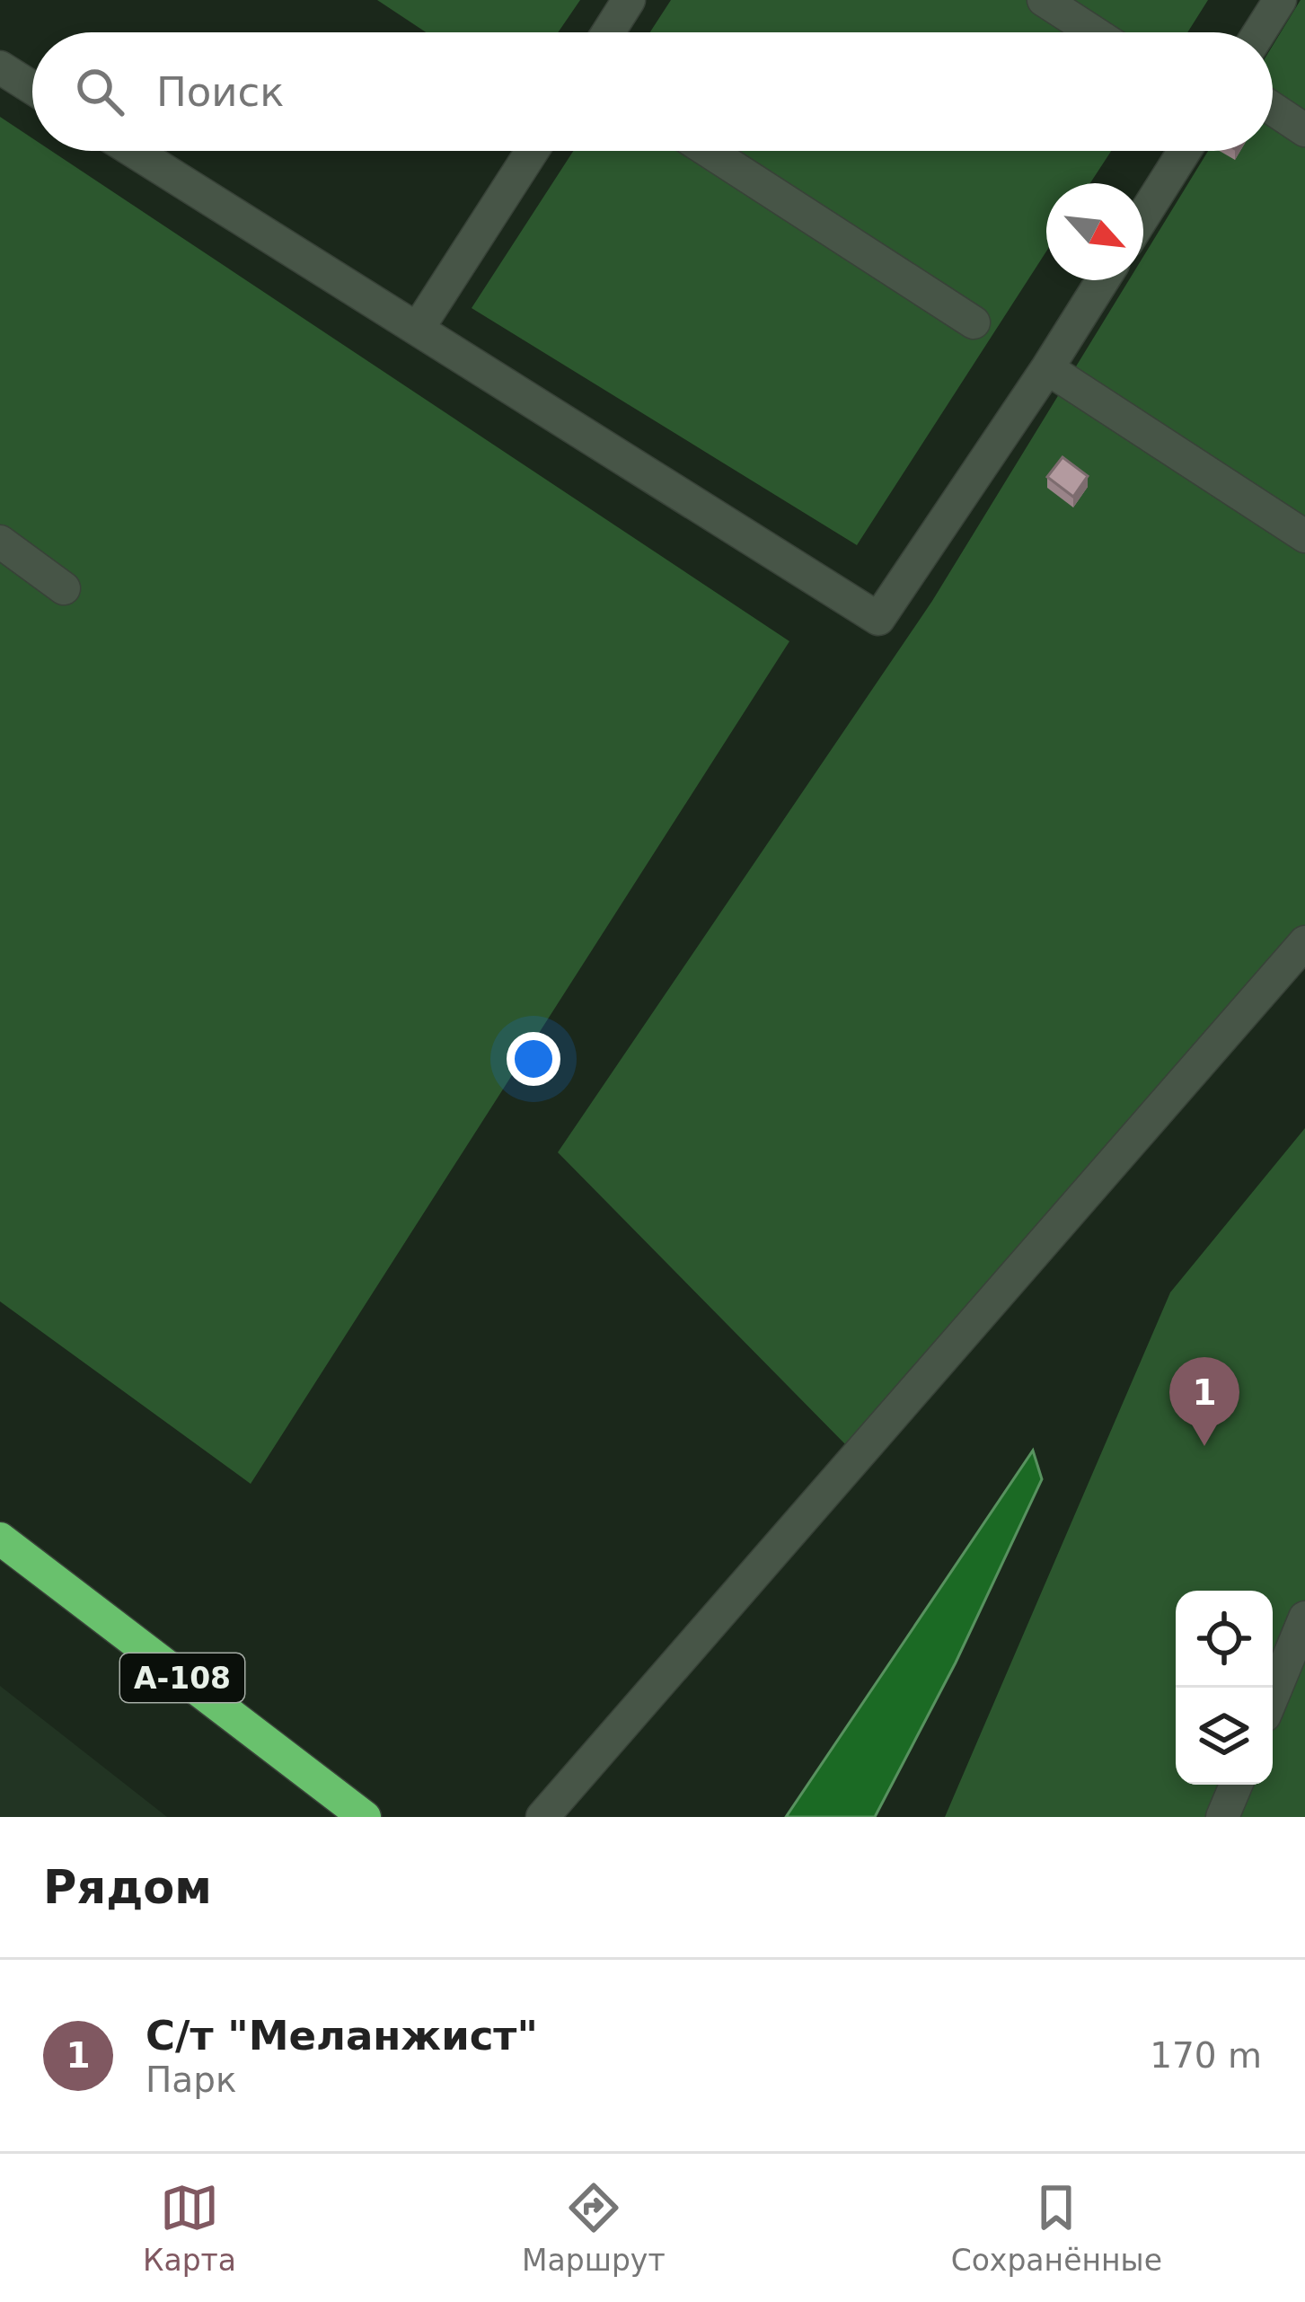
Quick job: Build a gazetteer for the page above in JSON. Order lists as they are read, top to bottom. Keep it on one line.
{"streets":{"highway":["А-108"]},"north":"bottom right","page":{"search":"Поиск","pins":"1","heading":"Рядом","list":[{"mark":"1","name":"С/т \"Меланжист\"","note":"Парк","value":"170 m"}],"nav":["Карта","Маршрут","Сохранённые"]}}
